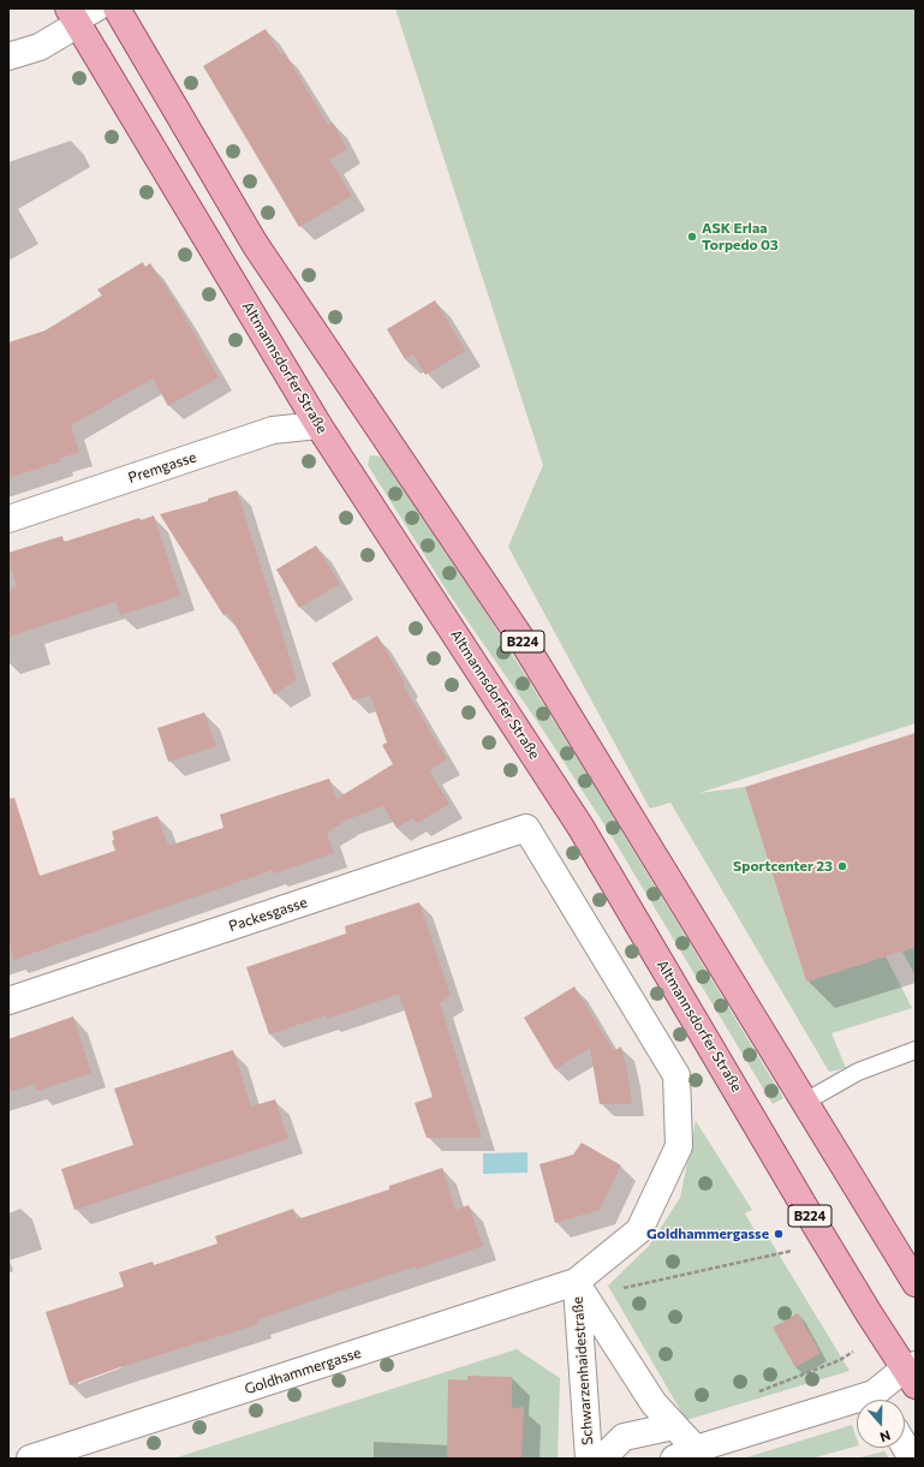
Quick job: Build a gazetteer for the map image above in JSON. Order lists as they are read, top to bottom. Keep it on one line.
{"streets":{"main road":["Altmannsdorfer Straße","B224"],"street":["Premgasse","Packesgasse","Goldhammergasse","Schwarzenhaidestraße"]},"crossings":[["Altmannsdorfer Straße","Premgasse"],["Packesgasse","Goldhammergasse"],["Goldhammergasse","Schwarzenhaidestraße"]],"places":["ASK Erlaa Torpedo 03","Sportcenter 23","Goldhammergasse"],"north":"bottom"}
